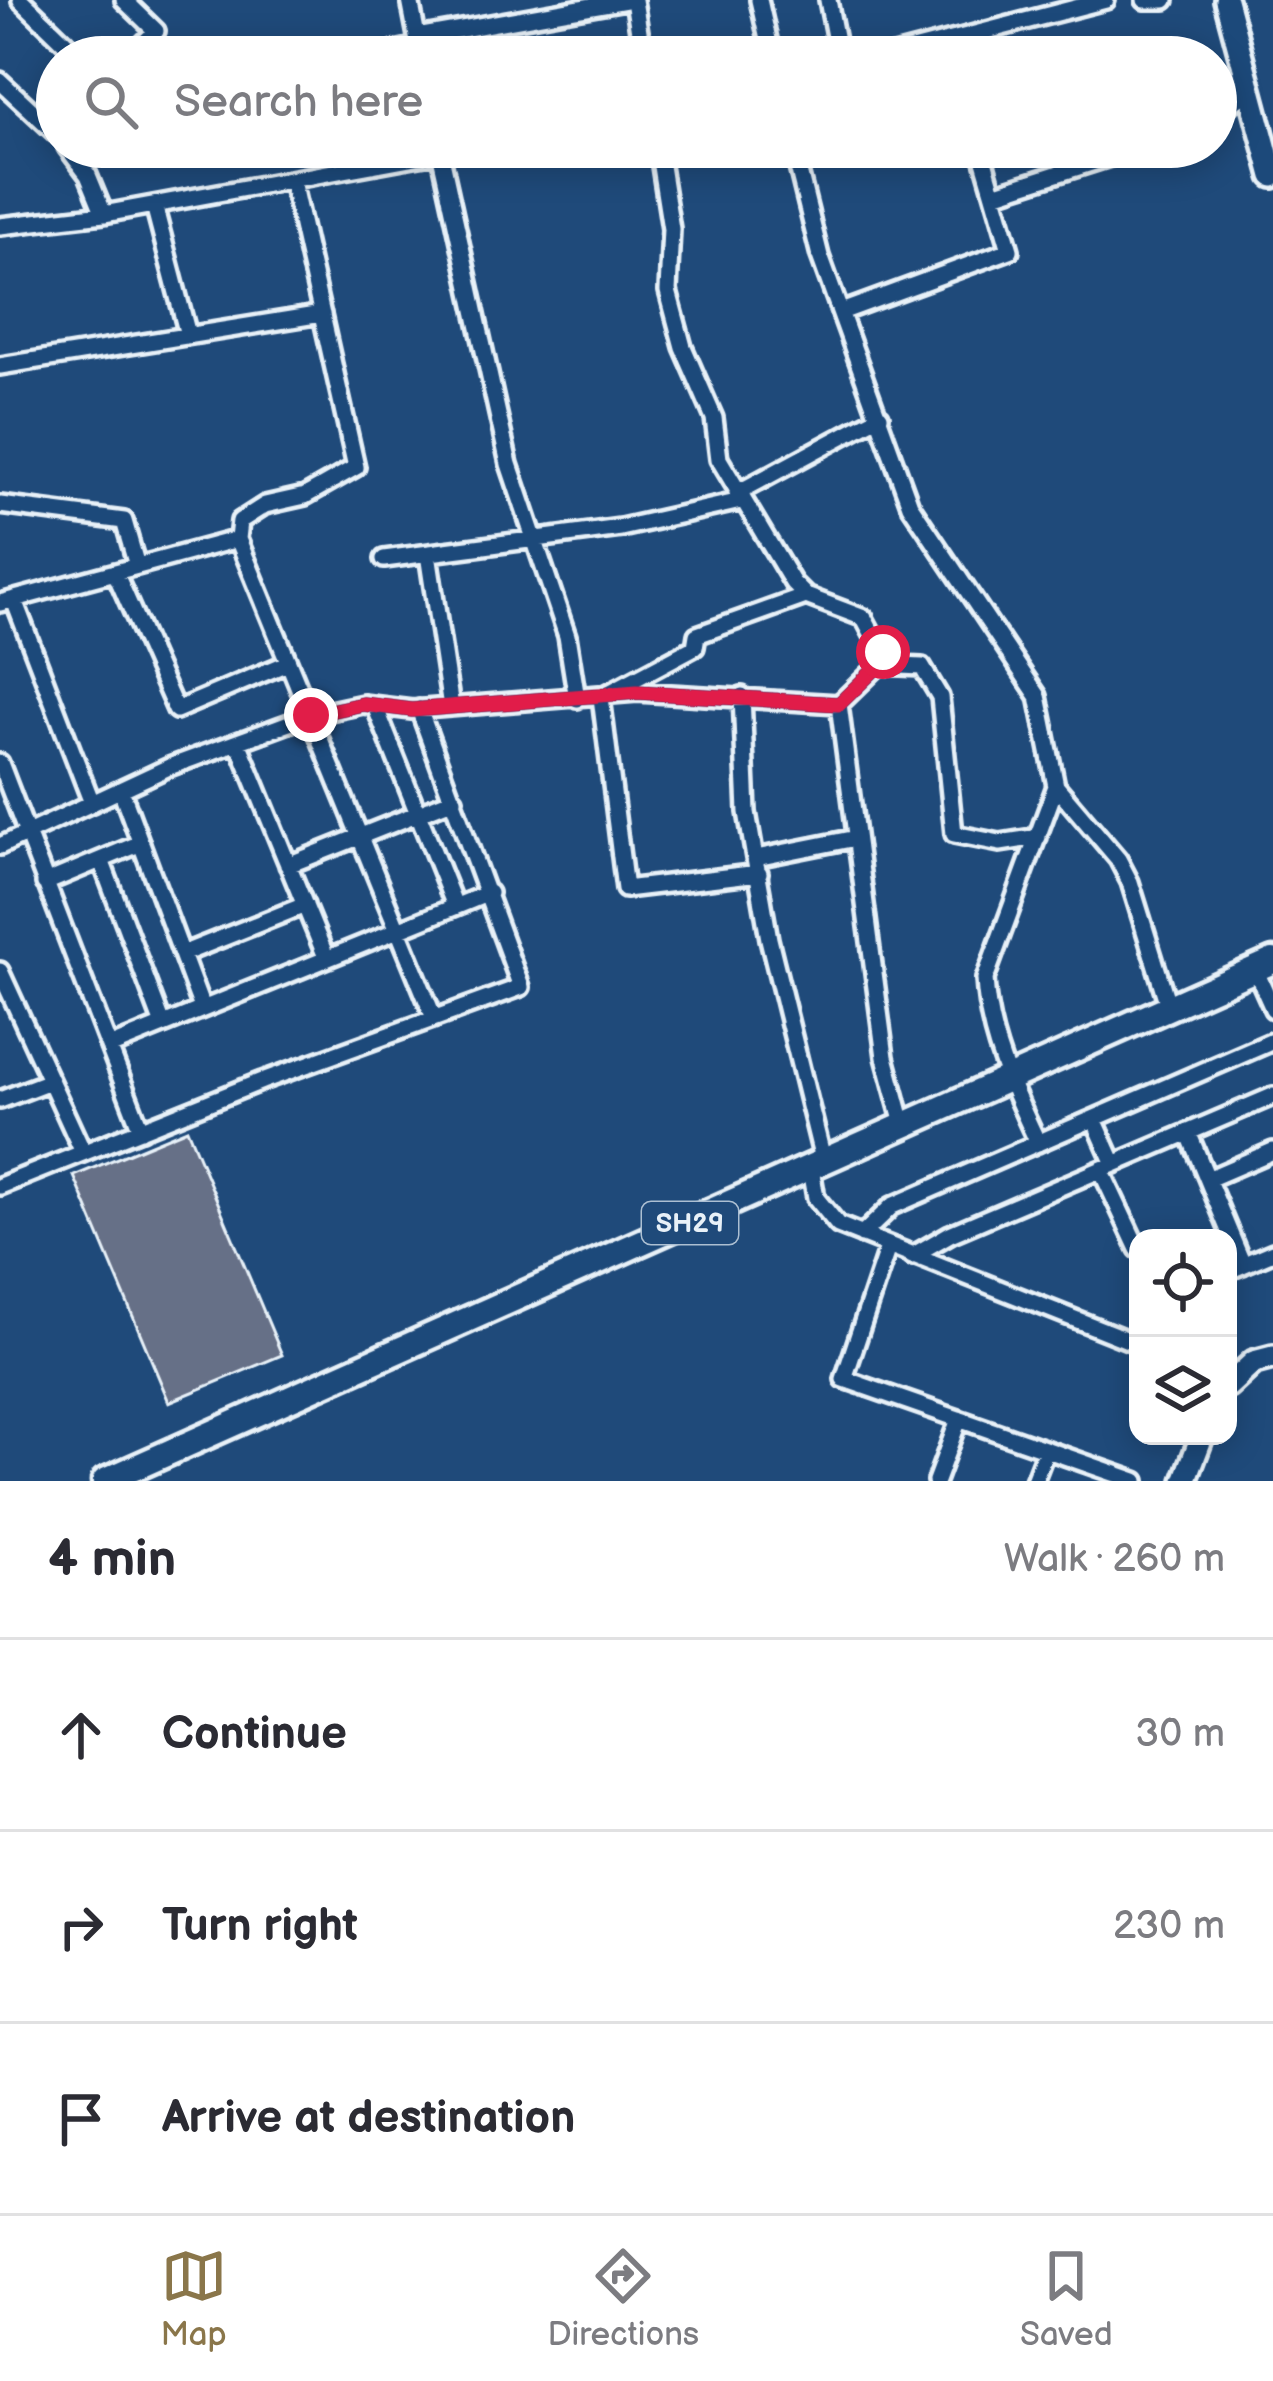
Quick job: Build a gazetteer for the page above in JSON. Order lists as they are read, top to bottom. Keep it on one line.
{"streets":{"main road":["SH29"]},"page":{"search":"Search here","heading":["4 min","Walk · 260 m"],"list":[["Continue","30 m"],["Turn right","230 m"],"Arrive at destination"],"nav":["Map","Directions","Saved"]}}
